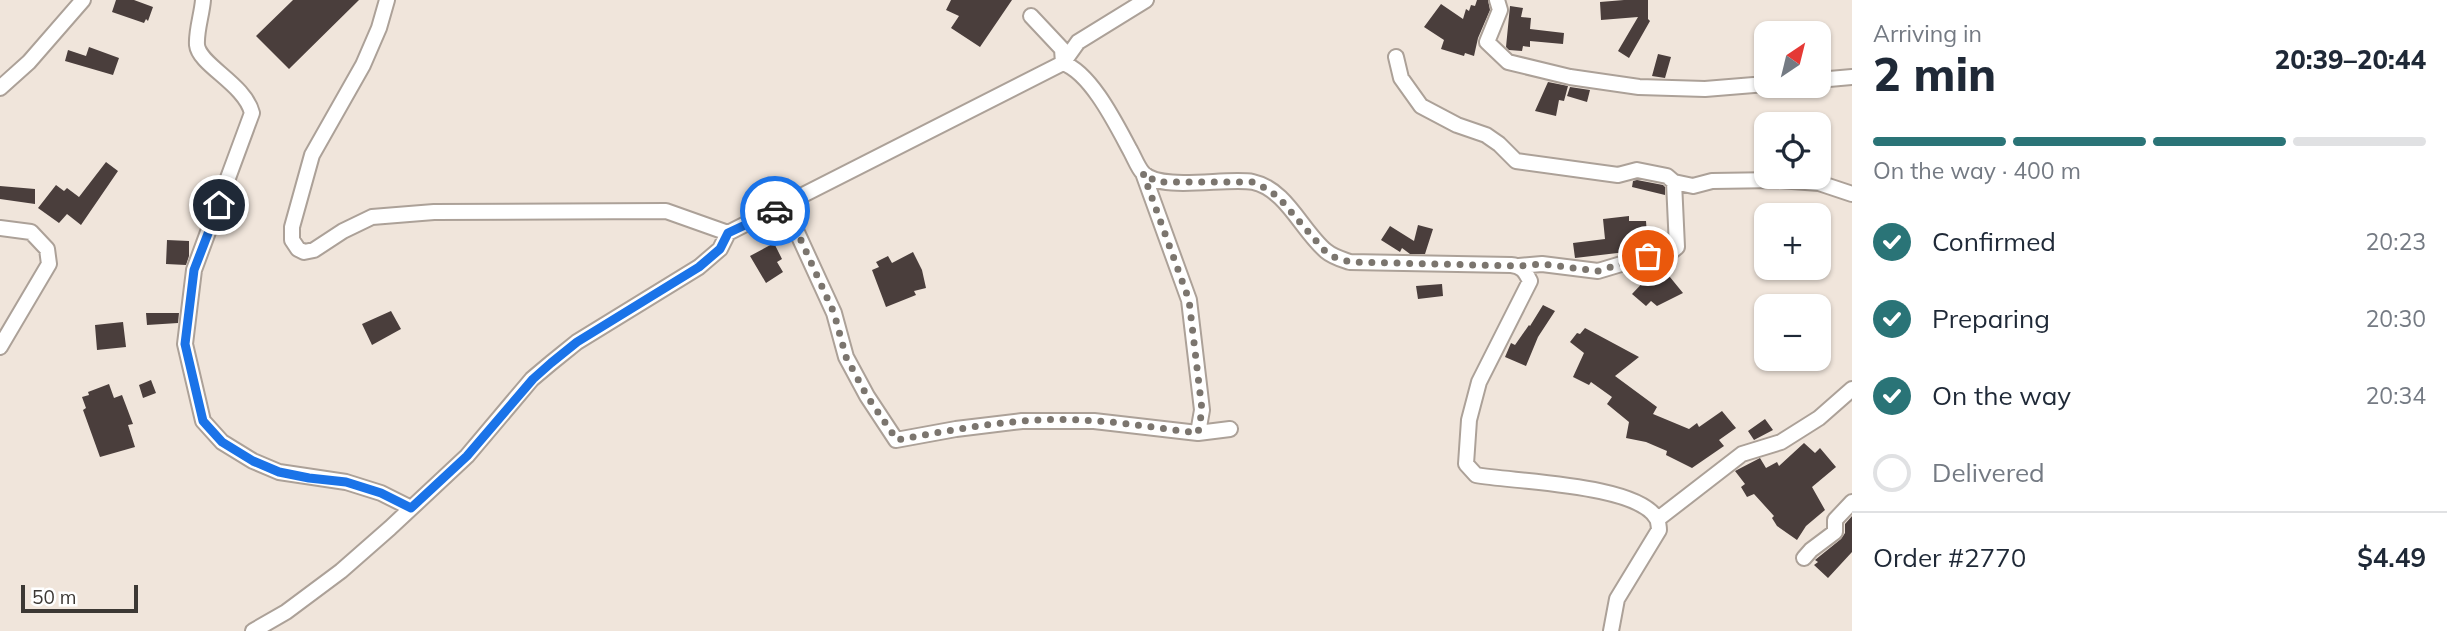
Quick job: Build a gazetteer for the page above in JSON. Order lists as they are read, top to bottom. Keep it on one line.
{"scale_bar":"50 m","north":"top right","page":{"heading":["2 min","Arriving in","20:39–20:44"],"panel":["Order #2770","$4.49"],"map_buttons":["+","−"],"bar":"On the way · 400 m","list":[["Confirmed","20:23"],["Preparing","20:30"],["On the way","20:34"],"Delivered"],"scale":"50 m"}}
